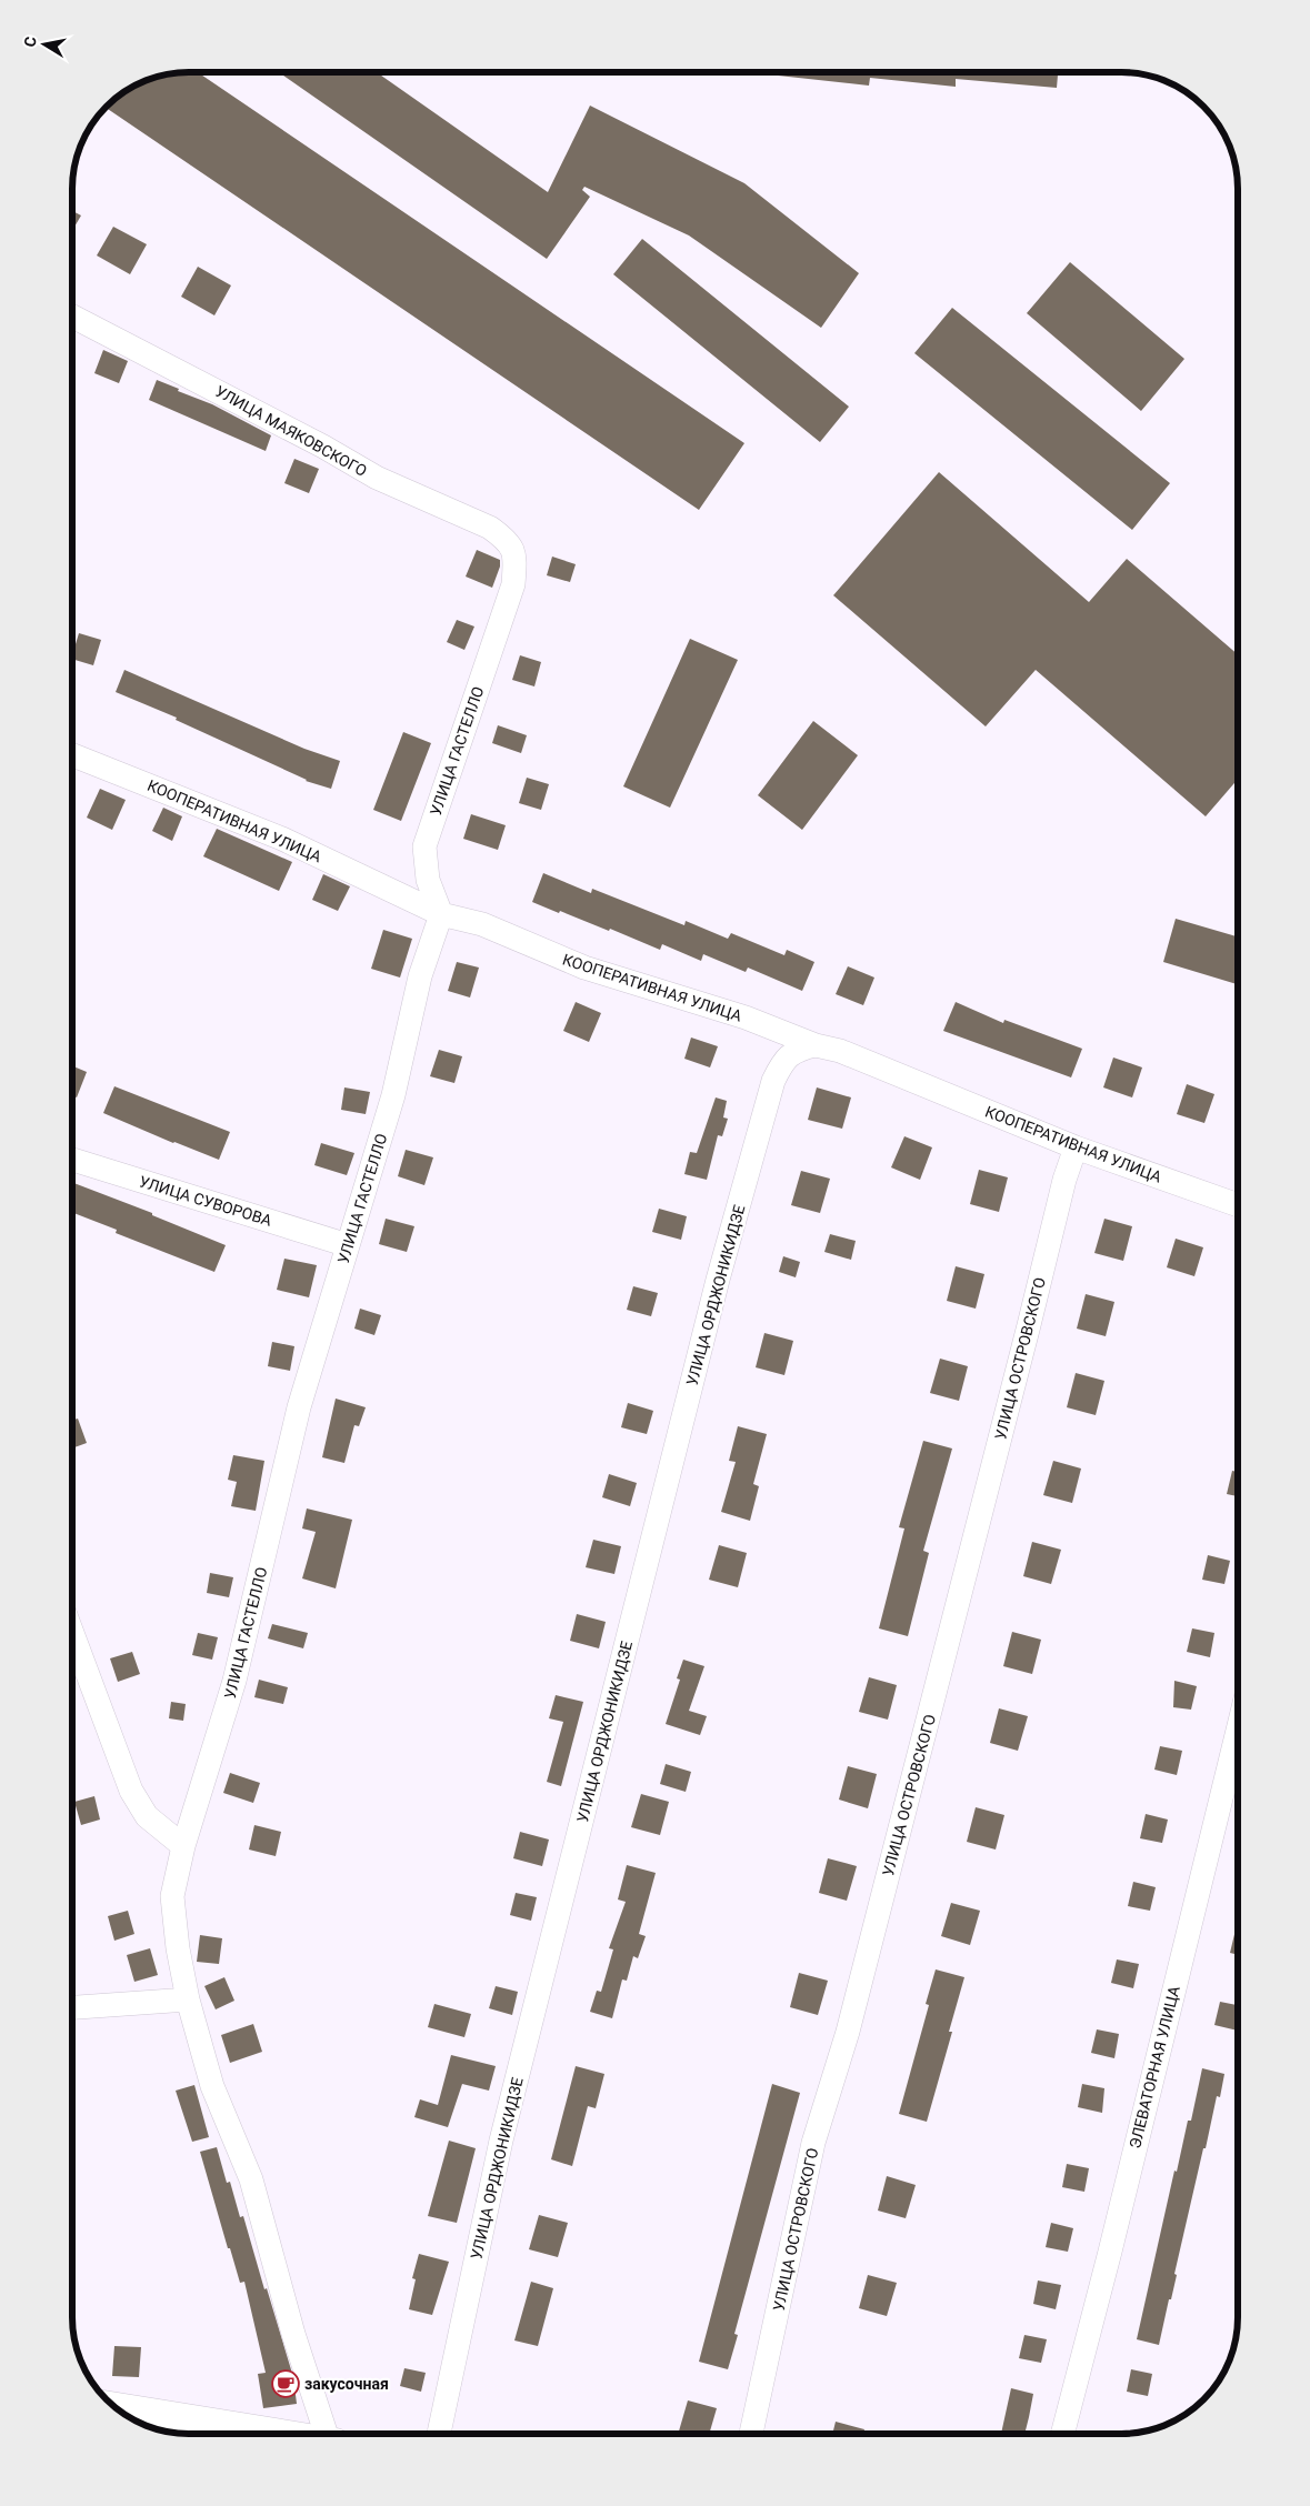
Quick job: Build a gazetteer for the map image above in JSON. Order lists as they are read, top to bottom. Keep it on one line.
{"streets":{"street":["УЛИЦА МАЯКОВСКОГО","УЛИЦА ГАСТЕЛЛО","КООПЕРАТИВНАЯ УЛИЦА","УЛИЦА СУВОРОВА","УЛИЦА ОРДЖОНИКИДЗЕ","УЛИЦА ОСТРОВСКОГО","ЭЛЕВАТОРНАЯ УЛИЦА"]},"crossings":[["УЛИЦА МАЯКОВСКОГО","УЛИЦА ГАСТЕЛЛО"],["УЛИЦА ГАСТЕЛЛО","КООПЕРАТИВНАЯ УЛИЦА"],["УЛИЦА ГАСТЕЛЛО","УЛИЦА СУВОРОВА"],["КООПЕРАТИВНАЯ УЛИЦА","УЛИЦА ОРДЖОНИКИДЗЕ"],["КООПЕРАТИВНАЯ УЛИЦА","УЛИЦА ОСТРОВСКОГО"]],"places":{"cafe":["закусочная"]},"north":"left"}
